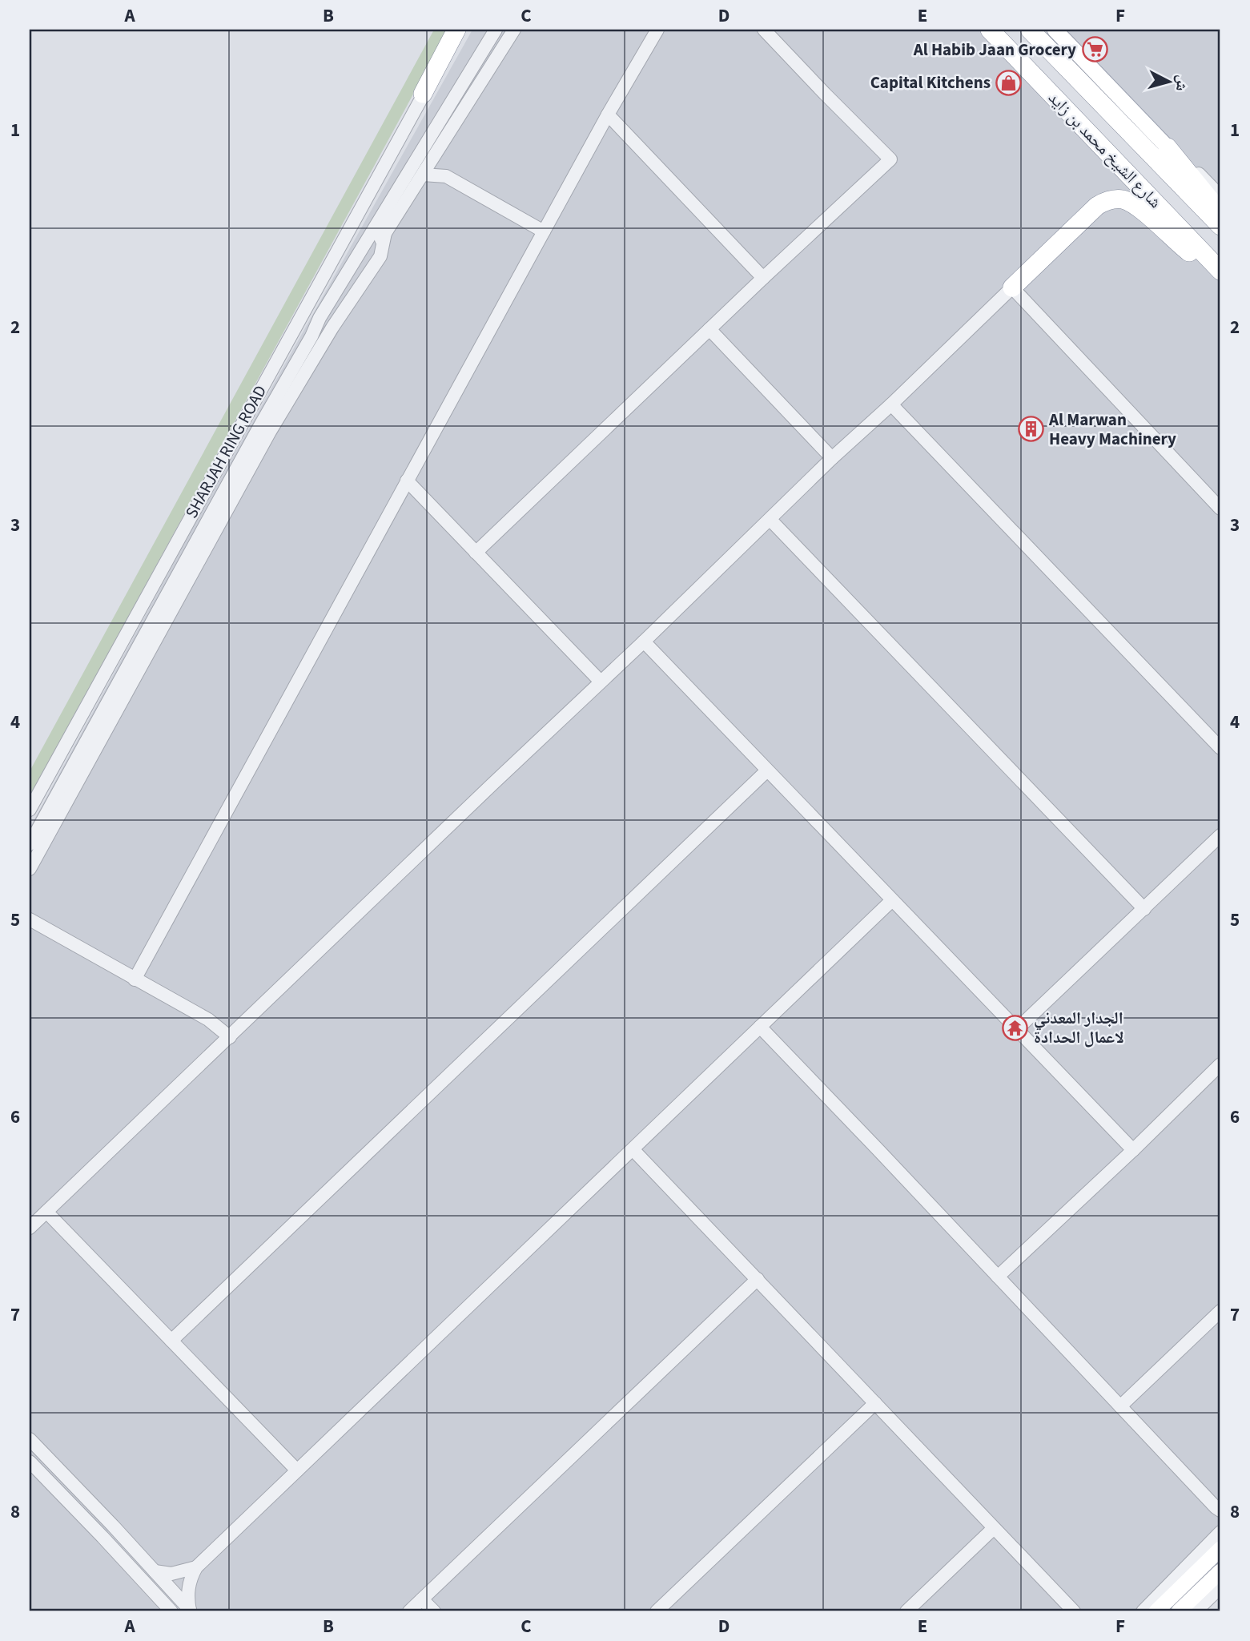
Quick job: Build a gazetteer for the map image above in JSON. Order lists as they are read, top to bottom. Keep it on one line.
{"streets":{"highway":["شارع الشيخ محمد بن زايد"],"street":["SHARJAH RING ROAD"]},"places":{"supermarket":["Al Habib Jaan Grocery"],"shop":["Capital Kitchens"],"building":["Al Marwan Heavy Machinery"],"temple":["الجدار المعدني لاعمال الحدادة"]},"north":"right","grid":{"columns":["A","B","C","D","E","F"],"rows":["1","2","3","4","5","6","7","8"]}}
